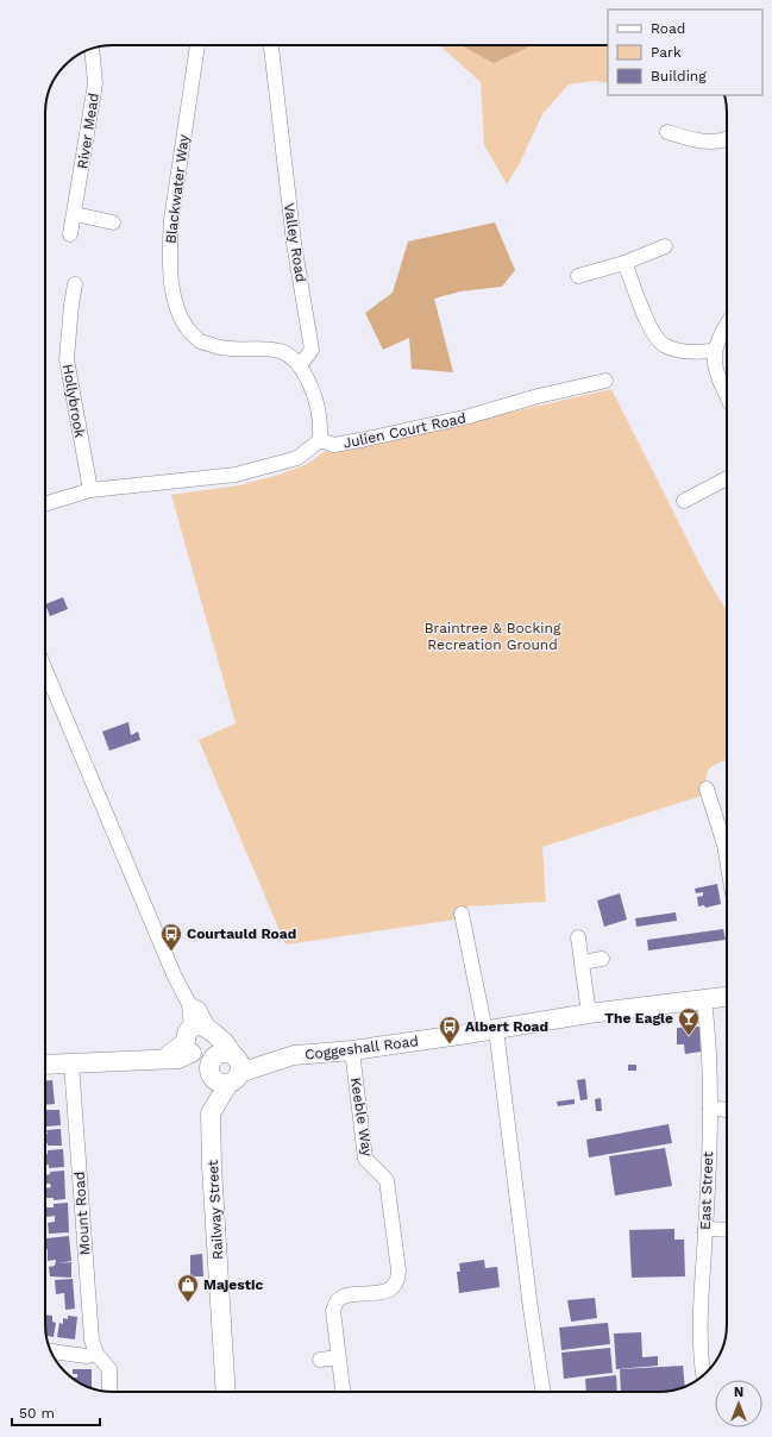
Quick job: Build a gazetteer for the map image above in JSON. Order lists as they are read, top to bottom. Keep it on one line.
{"streets":{"main road":["Coggeshall Road","Railway Street"],"street":["River Mead","Blackwater Way","Valley Road","Hollybrook","Julien Court Road","Keeble Way","East Street","Mount Road"]},"crossings":[["Blackwater Way","Valley Road"],["Coggeshall Road","Keeble Way"],["Coggeshall Road","East Street"]],"parks":["Braintree & Bocking Recreation Ground"],"places":{"bus stop":["Courtauld Road","Albert Road"],"bar":["The Eagle"],"shop":["Majestic"]},"legend":["Road","Park","Building"],"scale_bar":"50 m","north":"top"}
